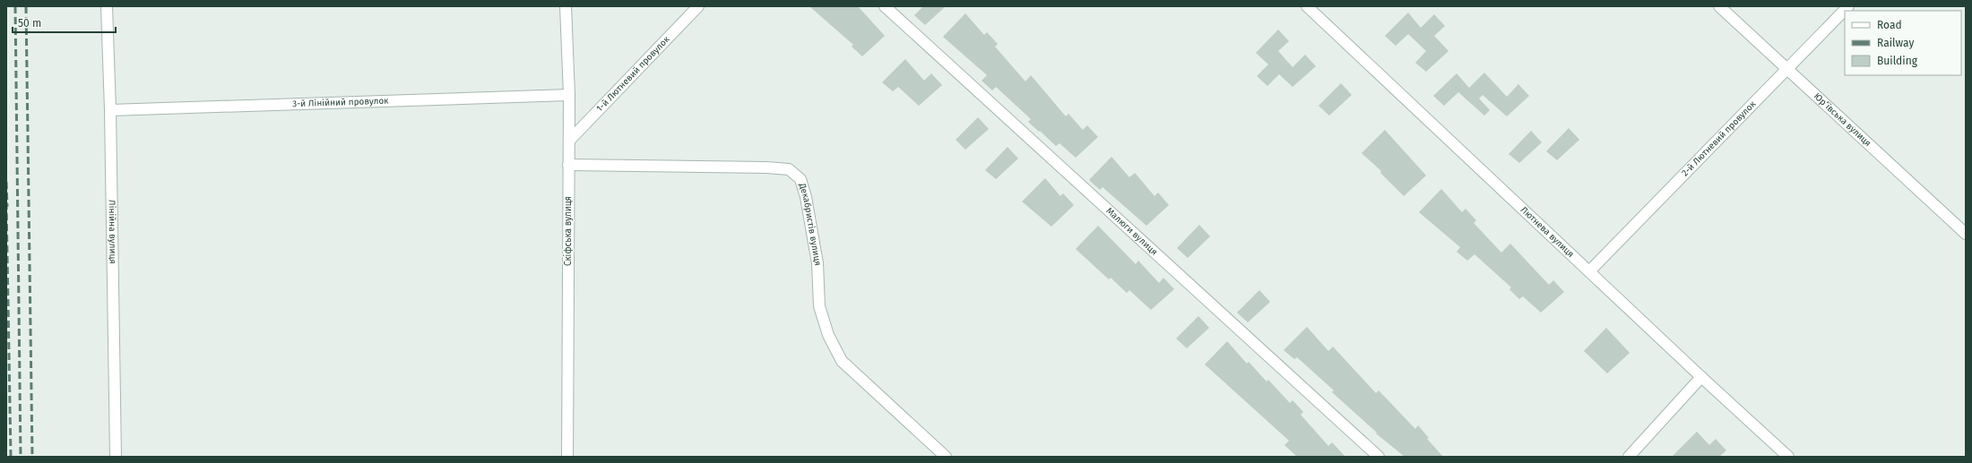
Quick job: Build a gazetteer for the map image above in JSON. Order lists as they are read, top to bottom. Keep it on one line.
{"streets":{"street":["1-й Лютневий провулок","3-й Лінійний провулок","Юр’ївська вулиця","2-й Лютневий провулок","Декабристів вулиця","Лінійна вулиця","Скіфська вулиця","Малюги вулиця","Лютнева вулиця"]},"crossings":[["1-й Лютневий провулок","Скіфська вулиця"],["3-й Лінійний провулок","Лінійна вулиця"],["3-й Лінійний провулок","Скіфська вулиця"],["Юр’ївська вулиця","2-й Лютневий провулок"],["2-й Лютневий провулок","Лютнева вулиця"],["Декабристів вулиця","Скіфська вулиця"]],"legend":["Road","Railway","Building"],"scale_bar":"50 m"}
